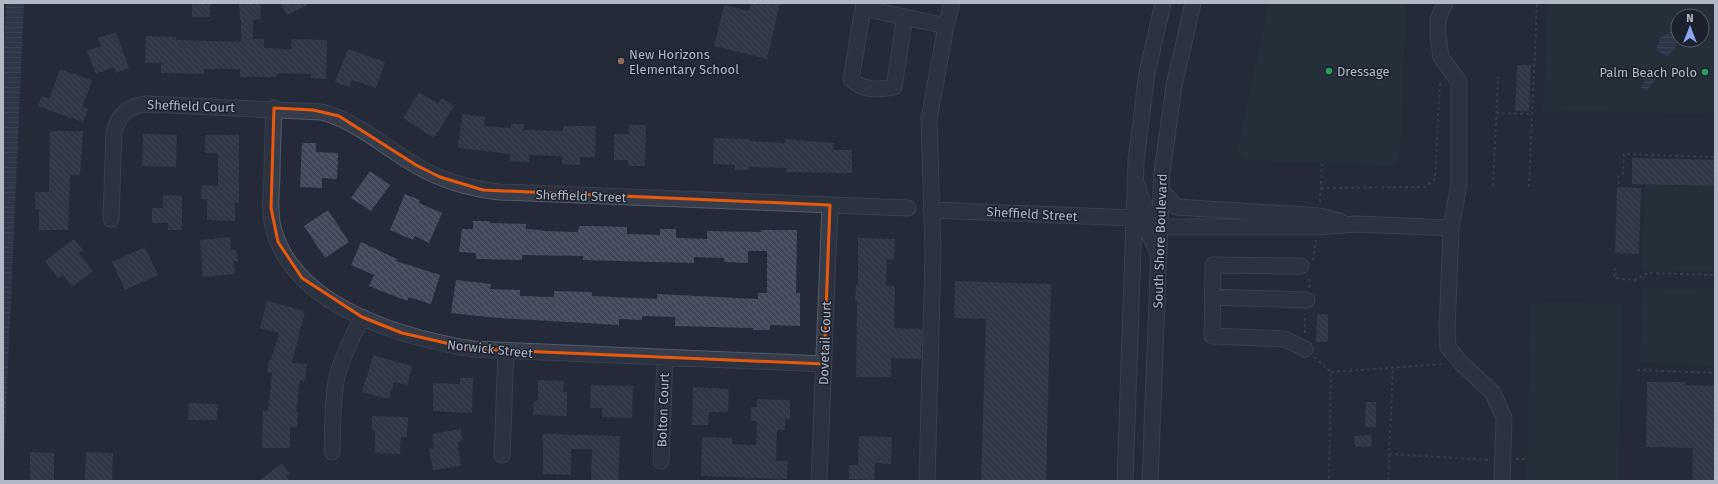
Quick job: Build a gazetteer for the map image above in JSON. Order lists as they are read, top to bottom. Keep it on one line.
{"streets":{"street":["Sheffield Court","Sheffield Street","South Shore Boulevard","Dovetail Court","Norwick Street","Bolton Court"]},"crossings":[["Sheffield Court","Sheffield Street"],["Sheffield Court","Norwick Street"],["Sheffield Street","Dovetail Court"],["Sheffield Street","Norwick Street"],["Dovetail Court","Norwick Street"],["Norwick Street","Bolton Court"]],"places":["New Horizons Elementary School","Dressage","Palm Beach Polo"],"north":"top"}
